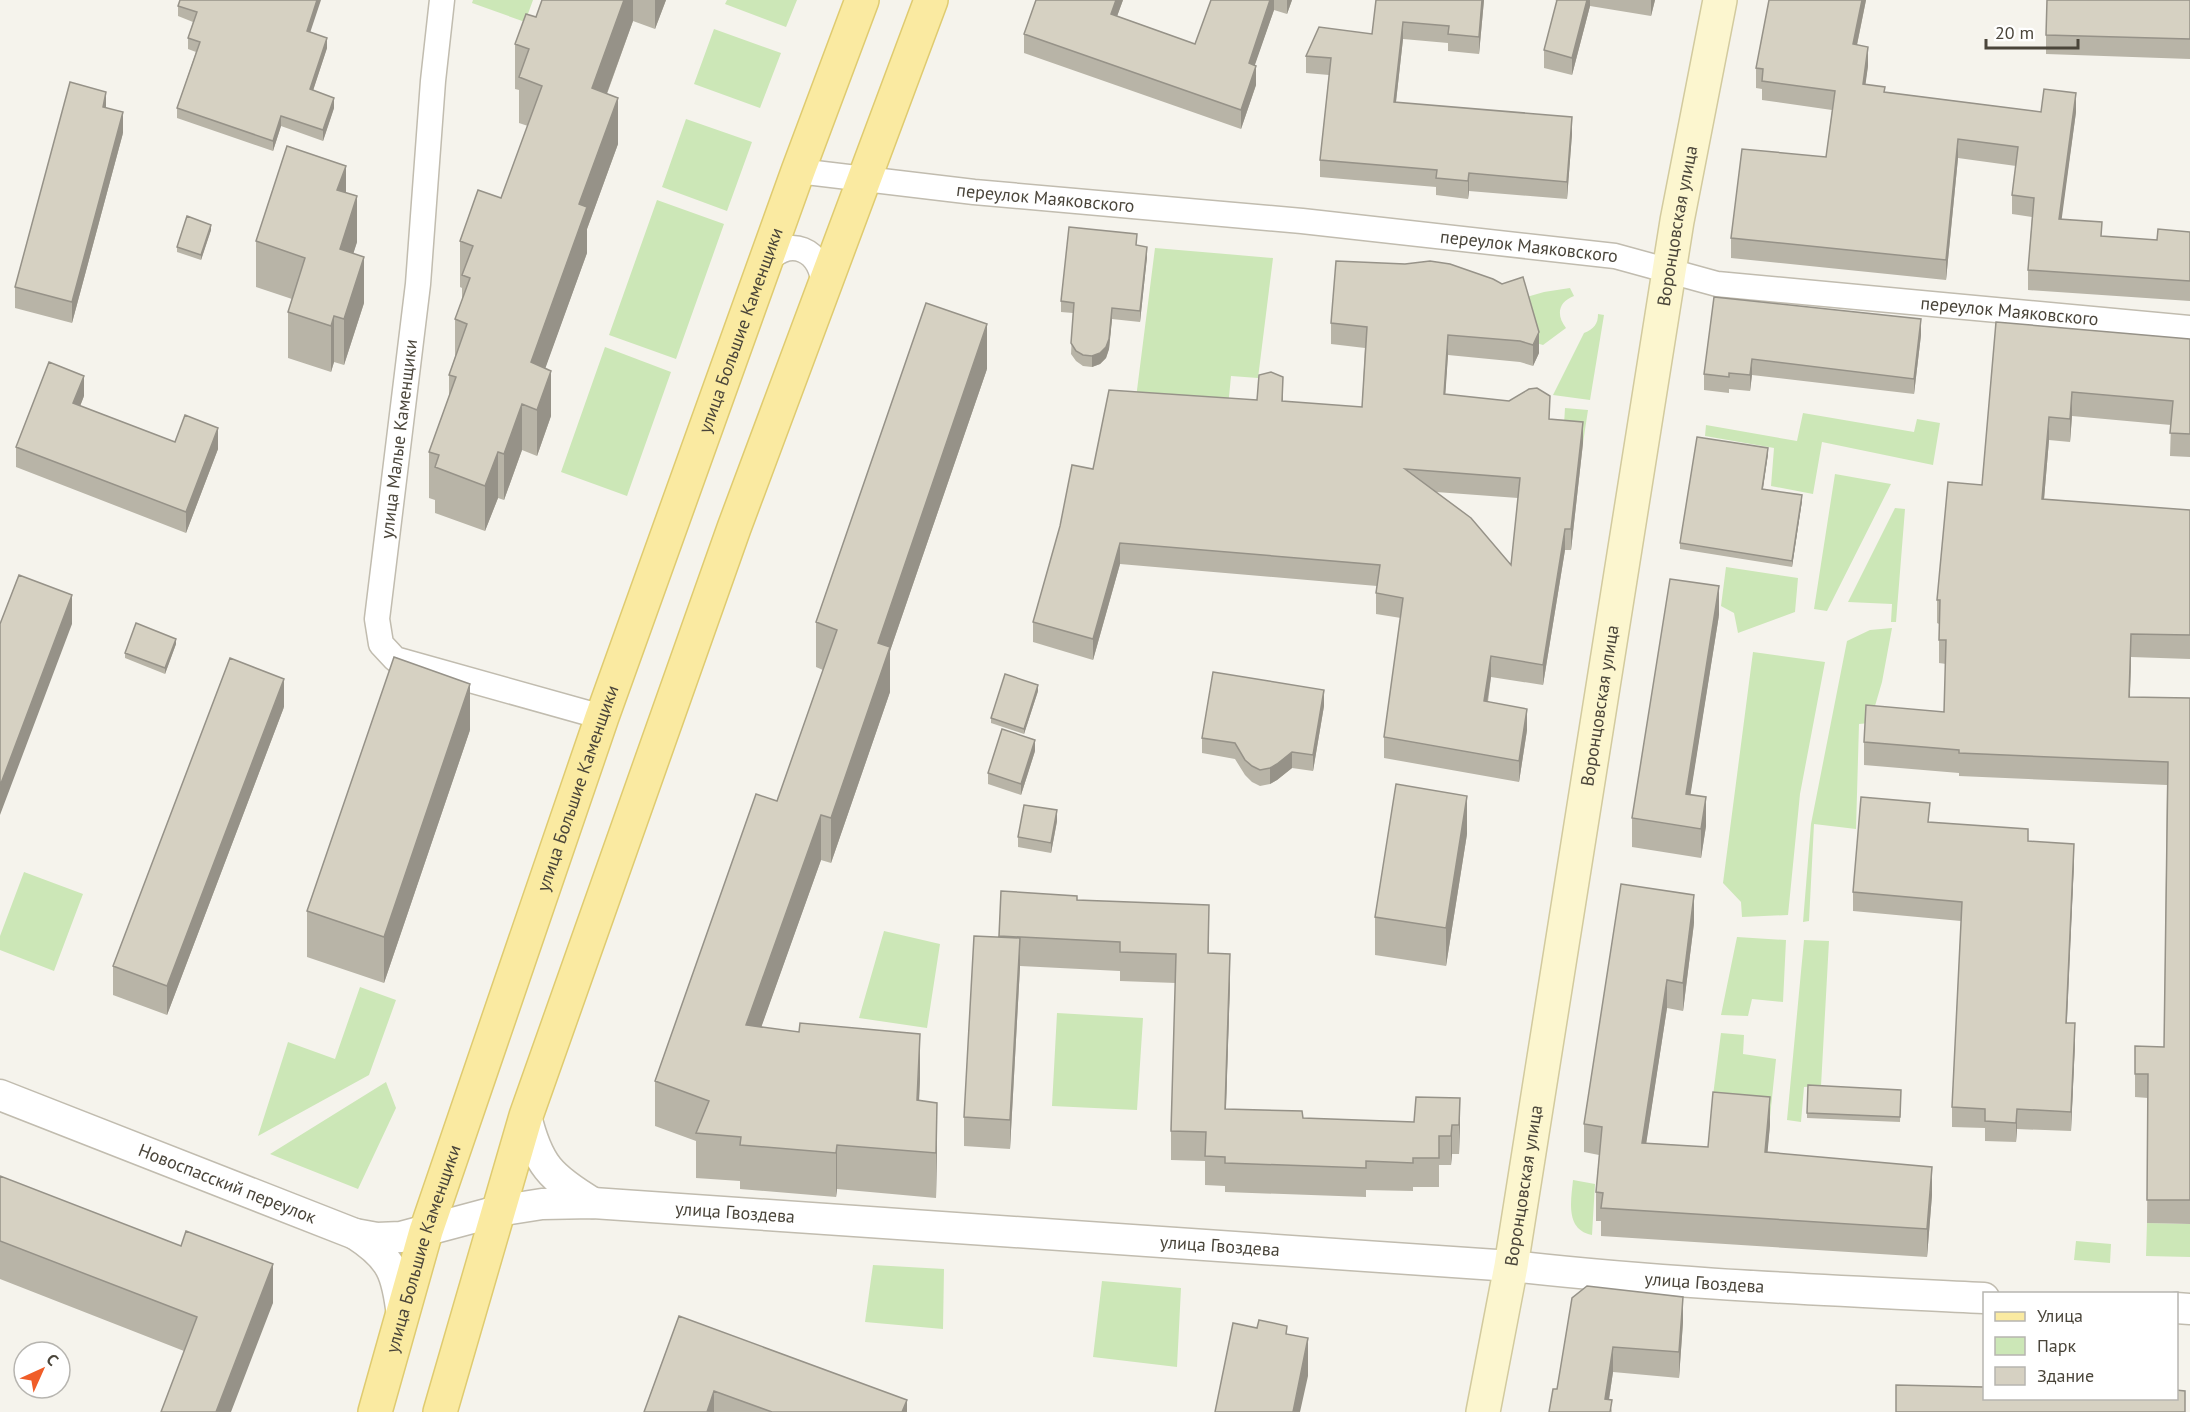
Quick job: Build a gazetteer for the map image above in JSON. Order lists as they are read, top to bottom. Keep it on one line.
{"streets":{"main road":["Воронцовская улица","улица Большие Каменщики"],"street":["переулок Маяковского","улица Малые Каменщики","Новоспасский переулок","улица Гвоздева"]},"crossings":[["переулок Маяковского","Воронцовская улица"],["Воронцовская улица","улица Гвоздева"],["улица Большие Каменщики","улица Малые Каменщики"],["улица Большие Каменщики","Новоспасский переулок"],["Новоспасский переулок","улица Гвоздева"]],"legend":["Улица","Парк","Здание"],"scale_bar":"20 m","north":"top right"}
